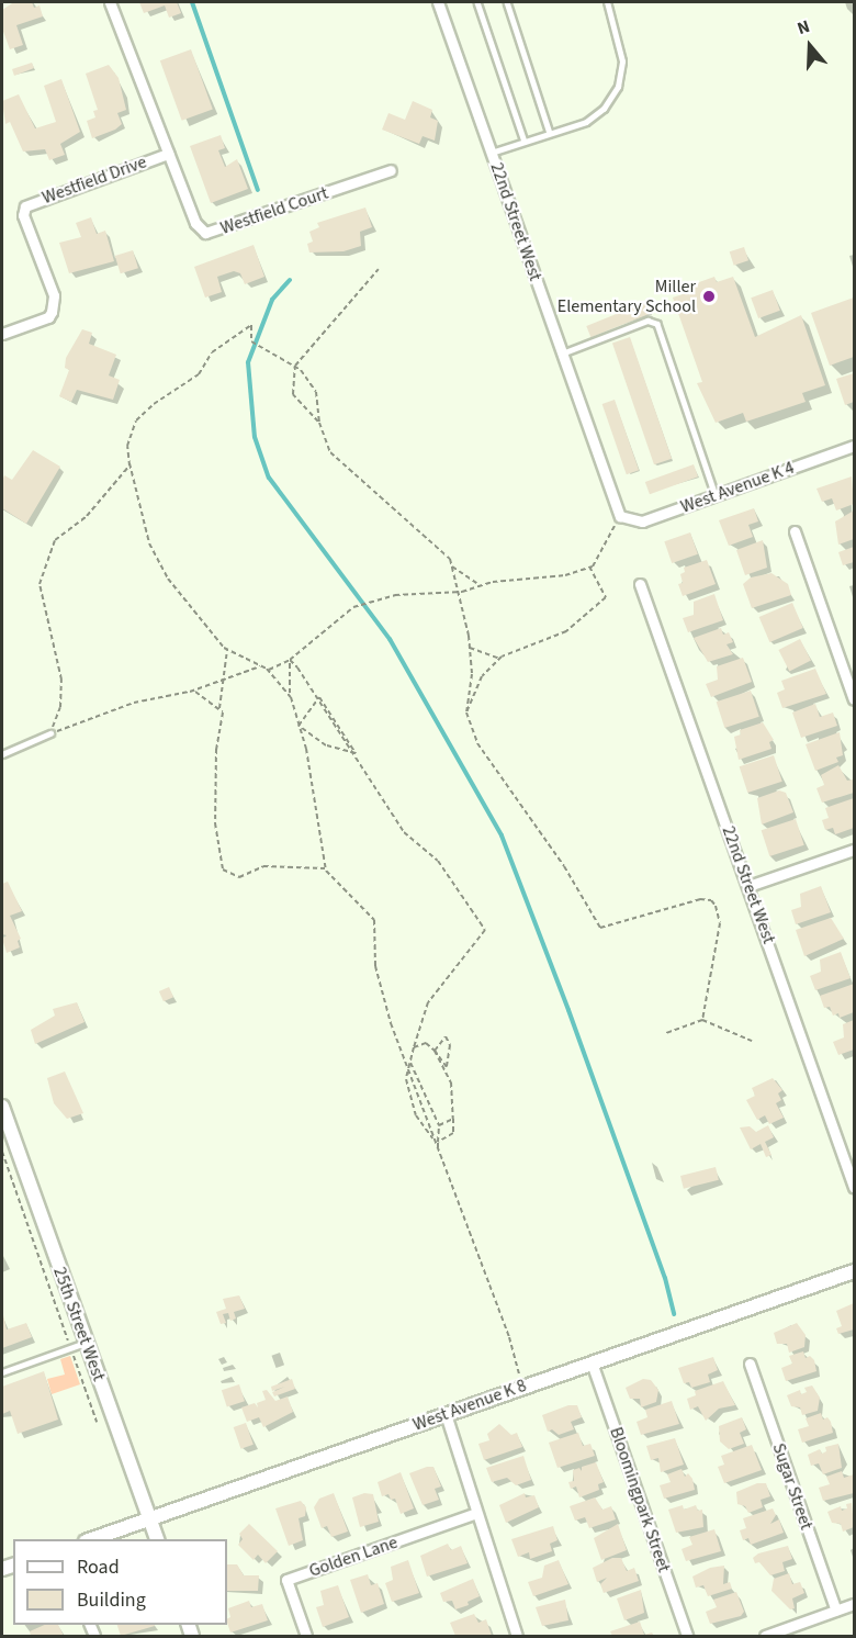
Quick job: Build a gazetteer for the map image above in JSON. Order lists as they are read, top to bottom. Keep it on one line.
{"streets":{"street":["Westfield Drive","Westfield Court","22nd Street West","West Avenue K 4","25th Street West","West Avenue K 8","Sugar Street","Bloomingpark Street","Golden Lane"]},"crossings":[["Westfield Drive","Westfield Court"],["22nd Street West","West Avenue K 4"],["25th Street West","West Avenue K 8"],["West Avenue K 8","Bloomingpark Street"]],"places":["Miller Elementary School"],"legend":["Road","Building"],"north":"top"}
